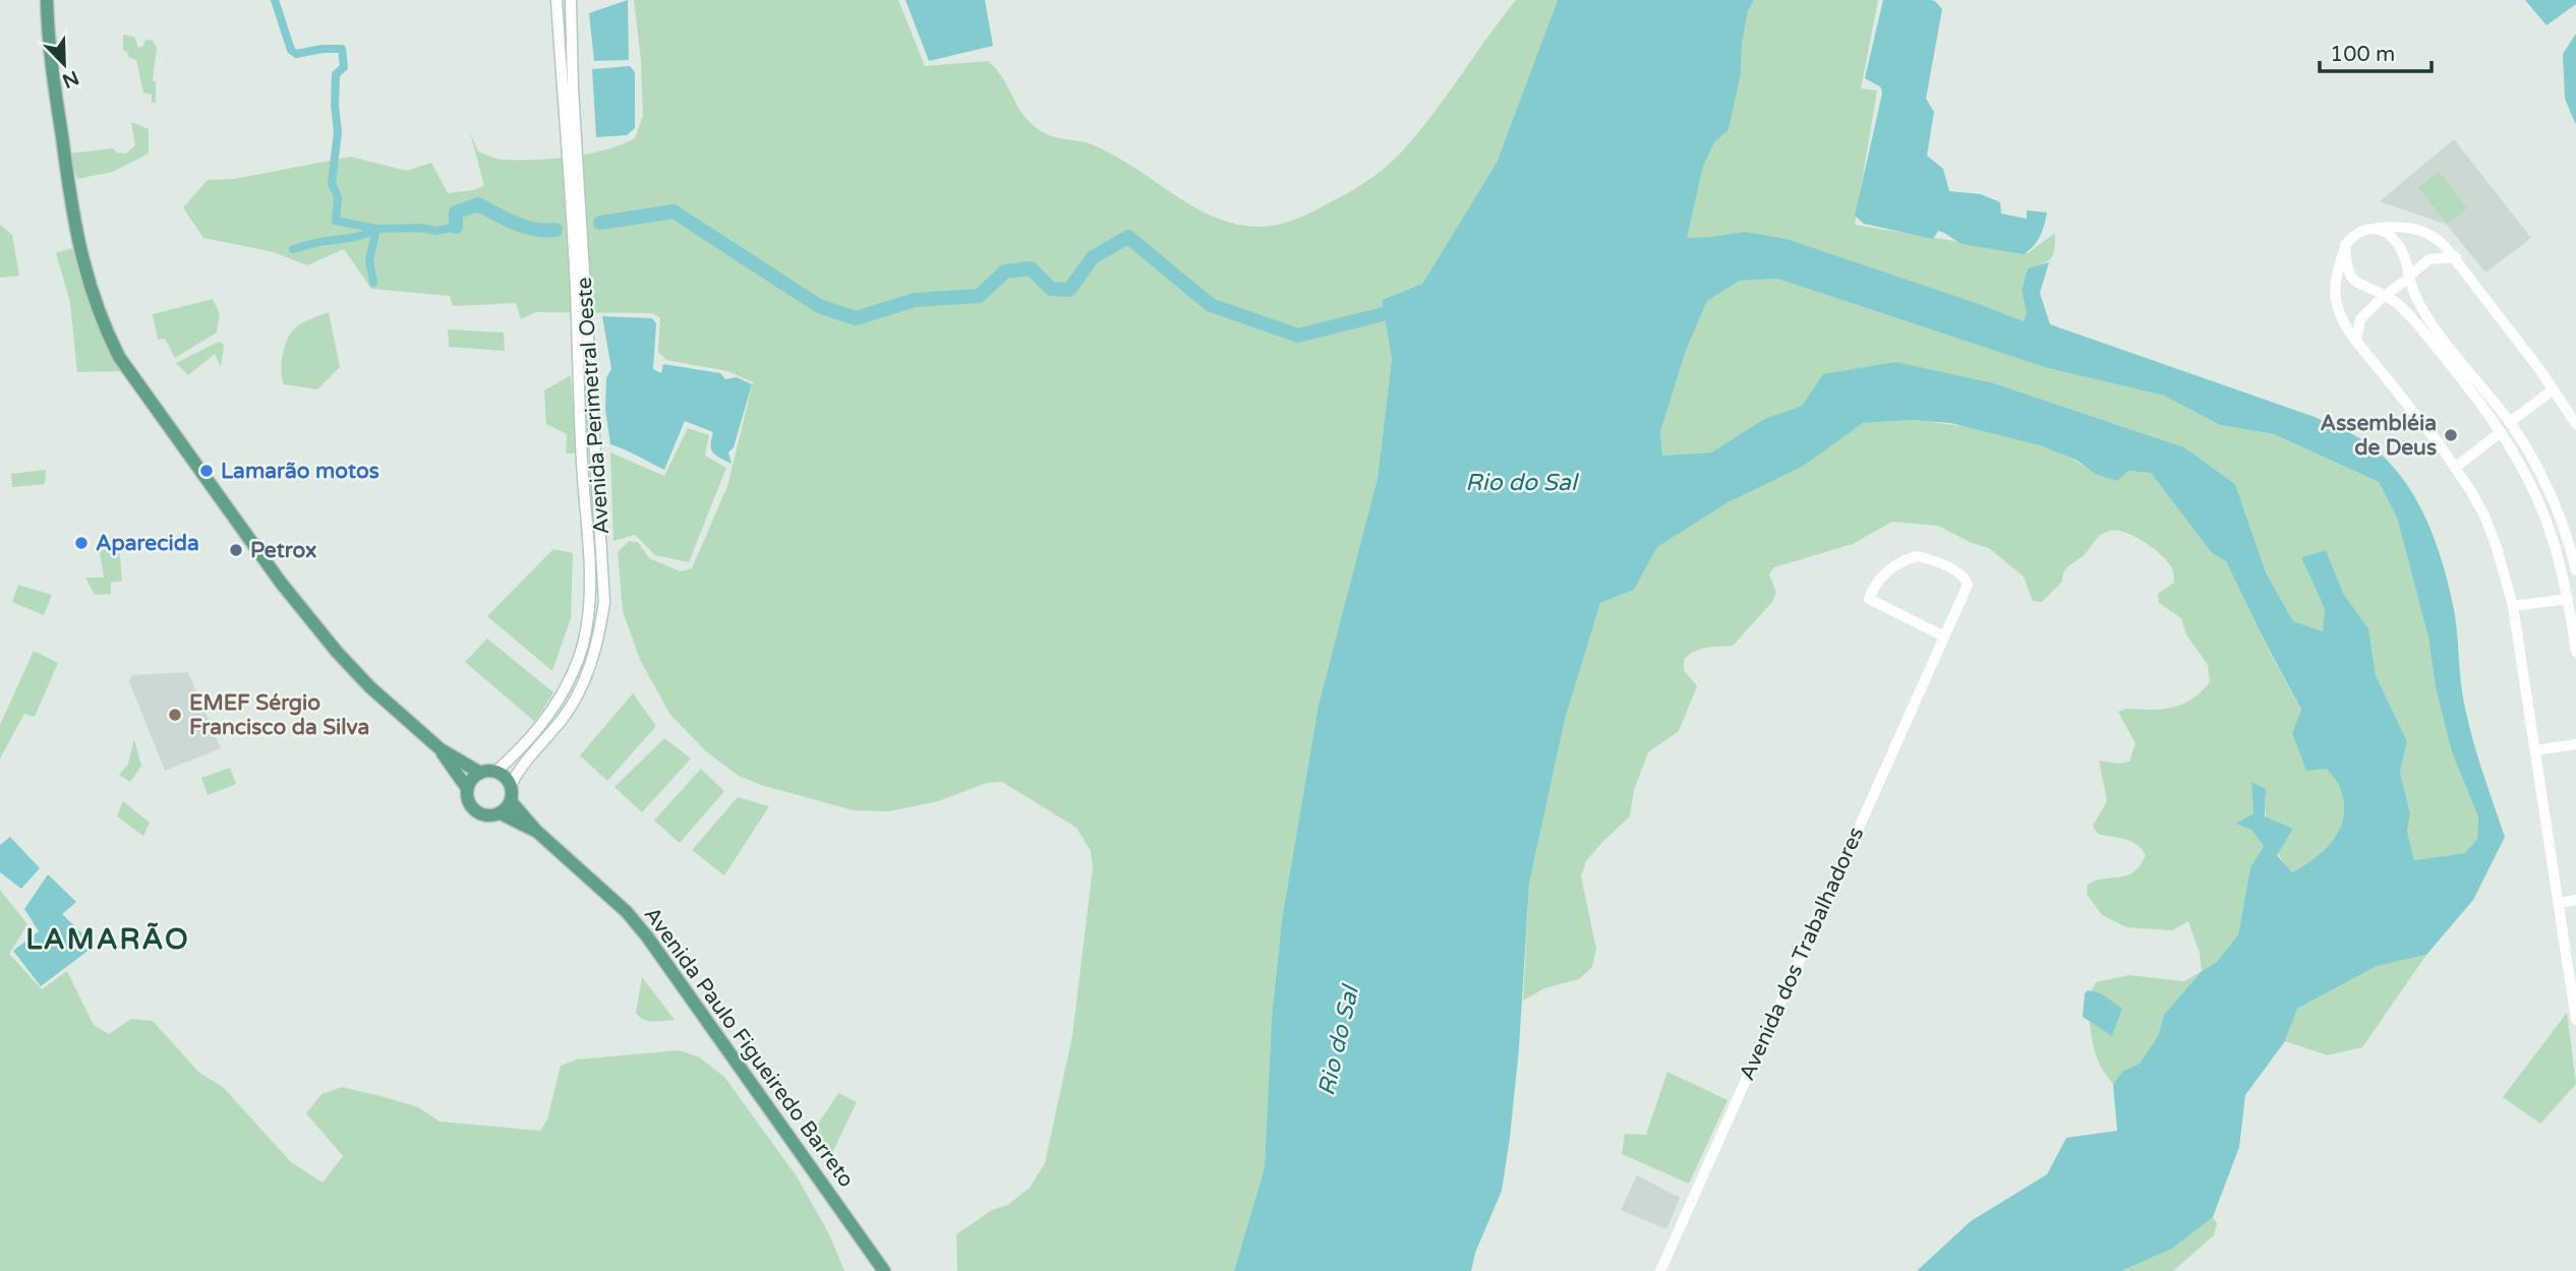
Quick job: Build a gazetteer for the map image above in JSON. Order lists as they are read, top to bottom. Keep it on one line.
{"streets":{"main road":["Avenida Perimetral Oeste","Avenida Paulo Figueiredo Barreto"],"street":["Avenida dos Trabalhadores"]},"crossings":[["Avenida Perimetral Oeste","Avenida Paulo Figueiredo Barreto"]],"districts":["LAMARÃO"],"water":["Rio do Sal"],"places":["Assembléia de Deus","Lamarão motos","Aparecida","Petrox","EMEF Sérgio Francisco da Silva"],"scale_bar":"100 m","north":"bottom right"}
